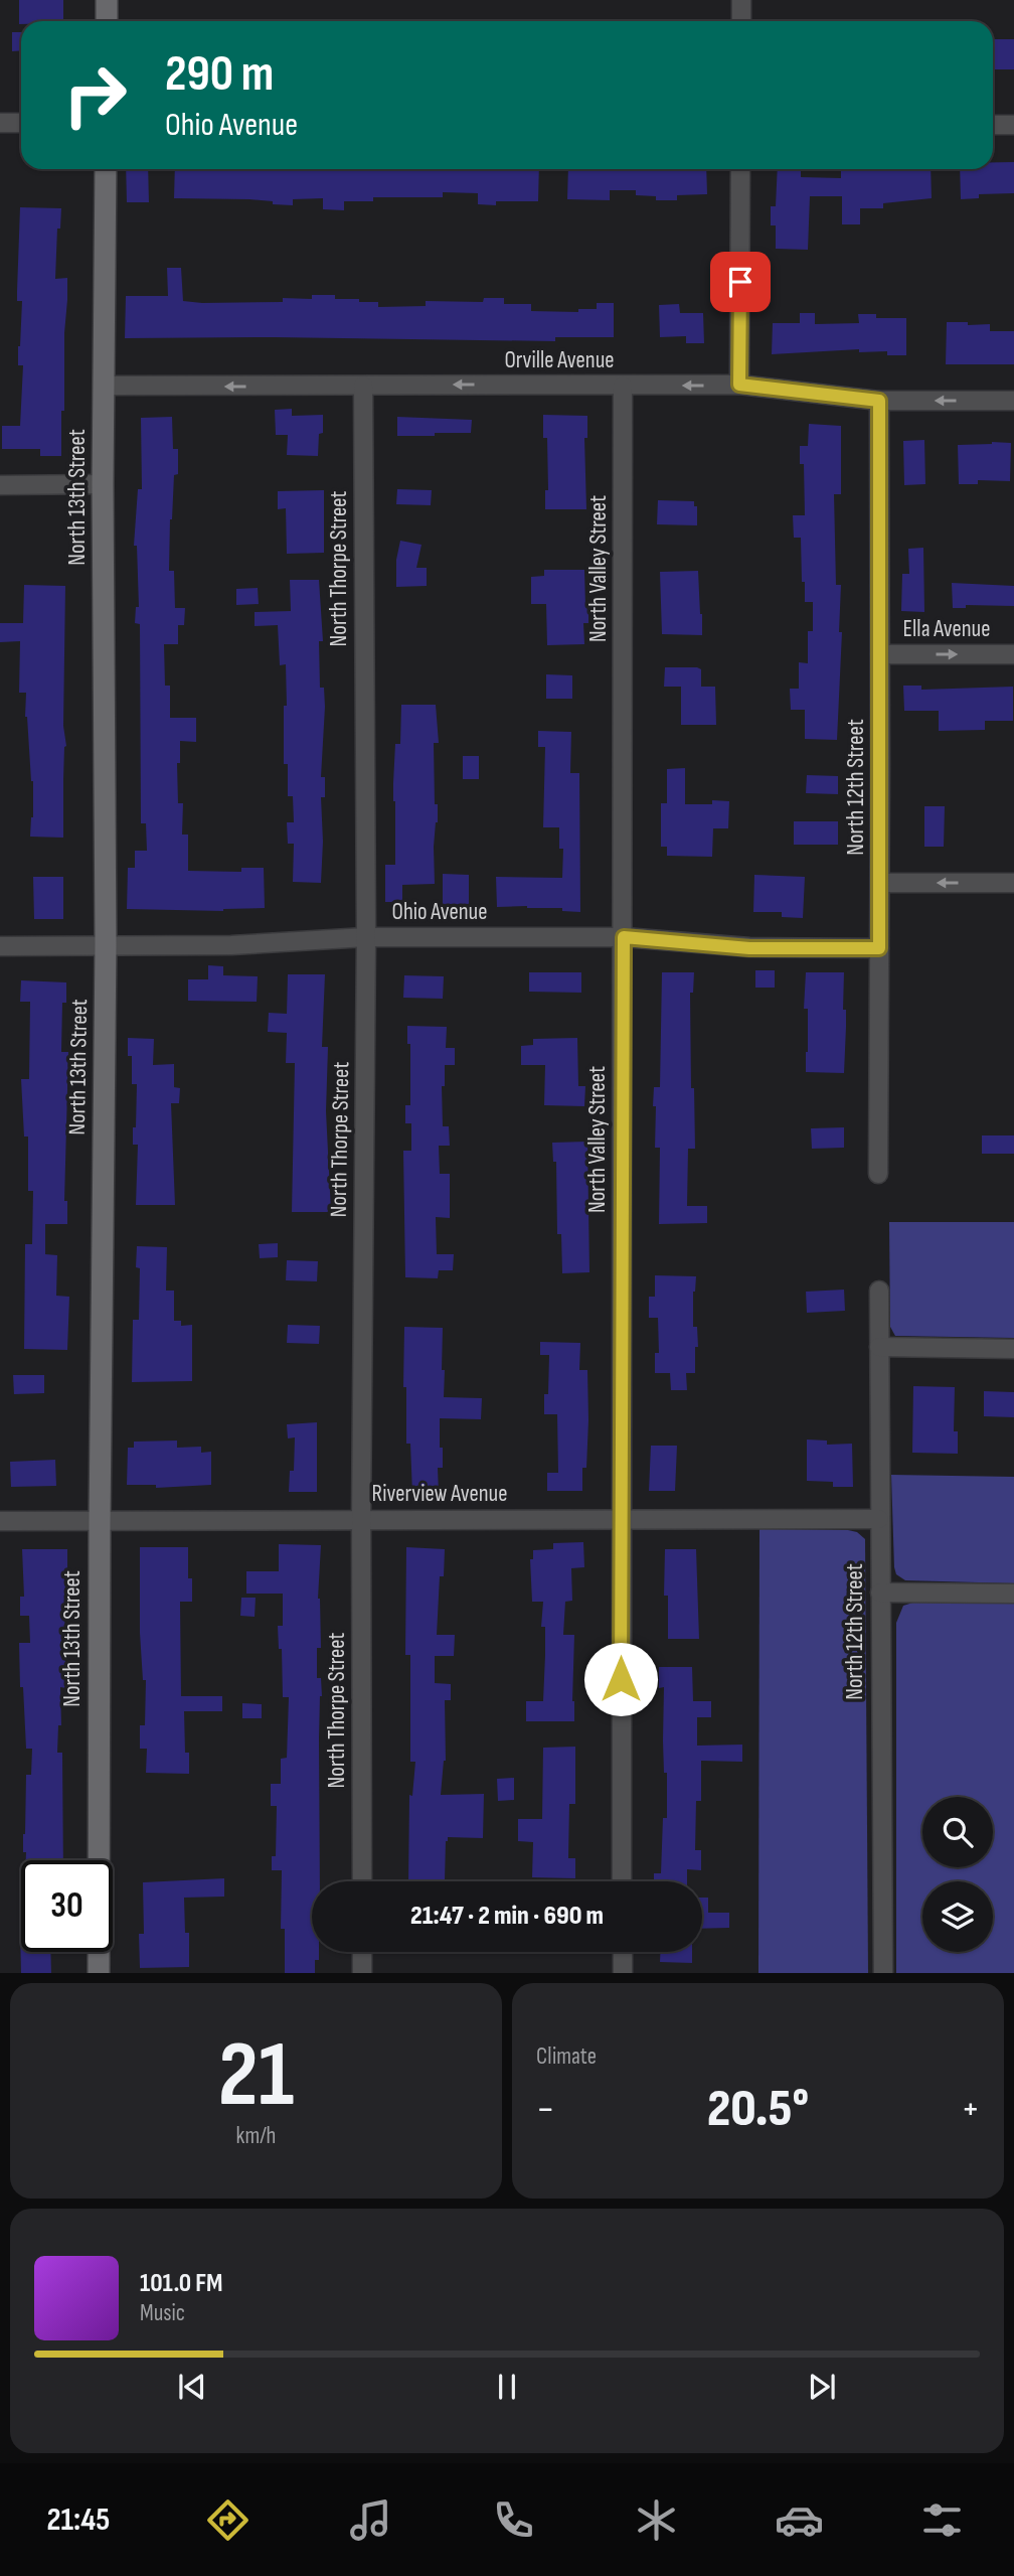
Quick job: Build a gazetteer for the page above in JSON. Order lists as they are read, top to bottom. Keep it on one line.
{"streets":{"street":["Orville Avenue","North 13th Street","North Thorpe Street","North Valley Street","Ella Avenue","North 12th Street","Ohio Avenue","Riverview Avenue"]},"crossings":[["Orville Avenue","North 13th Street"],["Orville Avenue","North Thorpe Street"],["Orville Avenue","North Valley Street"],["Orville Avenue","North 12th Street"],["North 13th Street","Ohio Avenue"],["North 13th Street","Riverview Avenue"],["North Thorpe Street","Ohio Avenue"],["North Thorpe Street","Riverview Avenue"],["North Valley Street","Ohio Avenue"],["North Valley Street","Riverview Avenue"],["Ella Avenue","North 12th Street"],["North 12th Street","Ohio Avenue"],["North 12th Street","Riverview Avenue"]],"one_way":["Orville Avenue","Ella Avenue"],"page":{"turn":["290 m","Ohio Avenue"],"limit":"30","trip":"21:47 · 2 min · 690 m","tile":[["21","km/h"],"Climate"],"heat":["−","20.5°","+"],"song":["101.0 FM","Music"],"tabs":"21:45"}}
